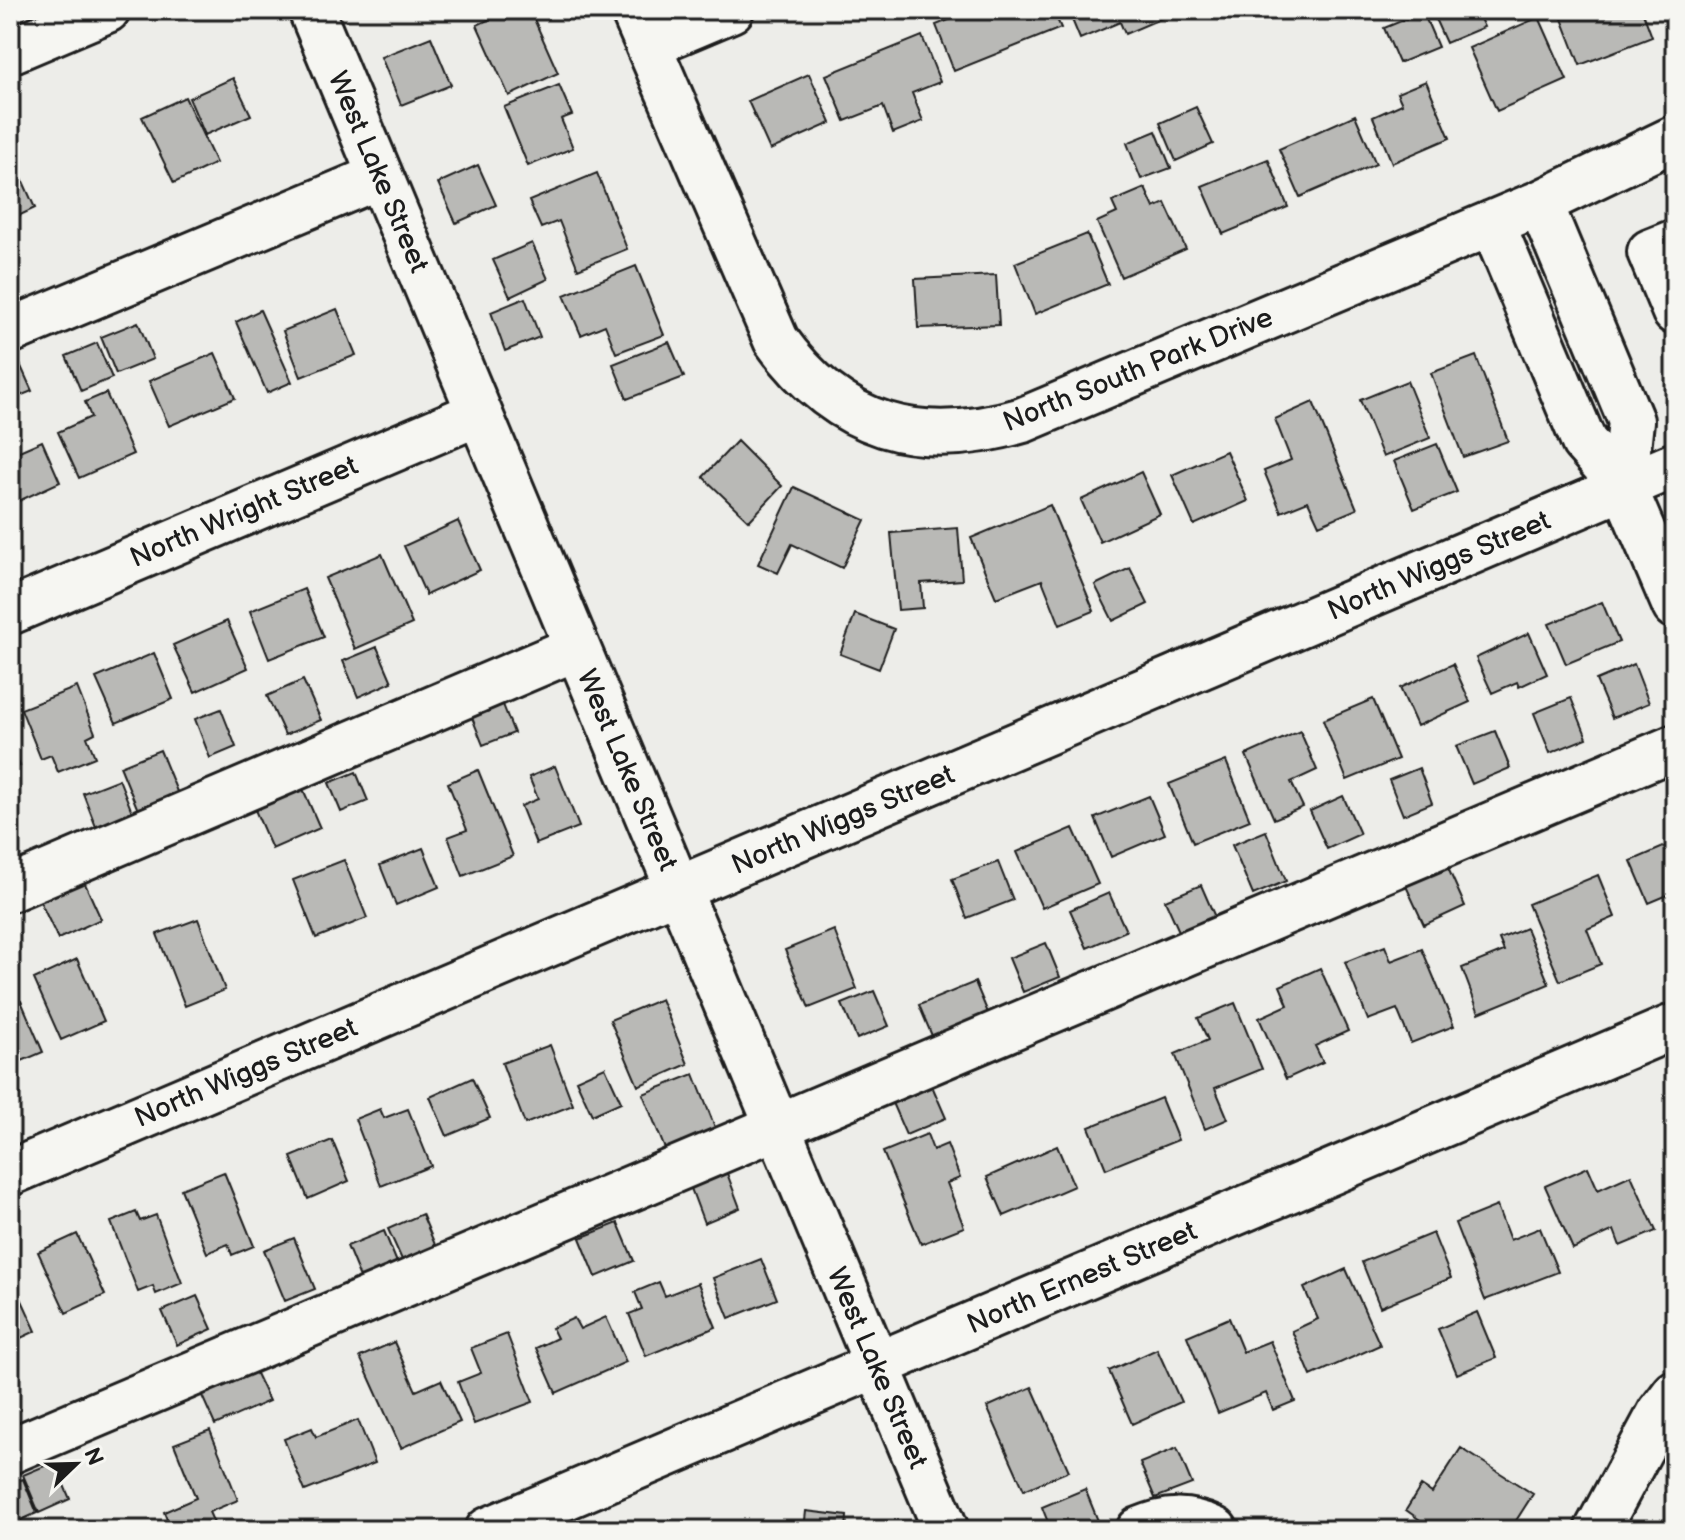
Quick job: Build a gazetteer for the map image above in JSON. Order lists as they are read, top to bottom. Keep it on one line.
{"streets":{"street":["West Lake Street","North South Park Drive","North Wright Street","North Wiggs Street","North Ernest Street"]},"crossings":[["West Lake Street","North Wright Street"],["West Lake Street","North Wiggs Street"],["West Lake Street","North Ernest Street"]],"north":"top right"}
